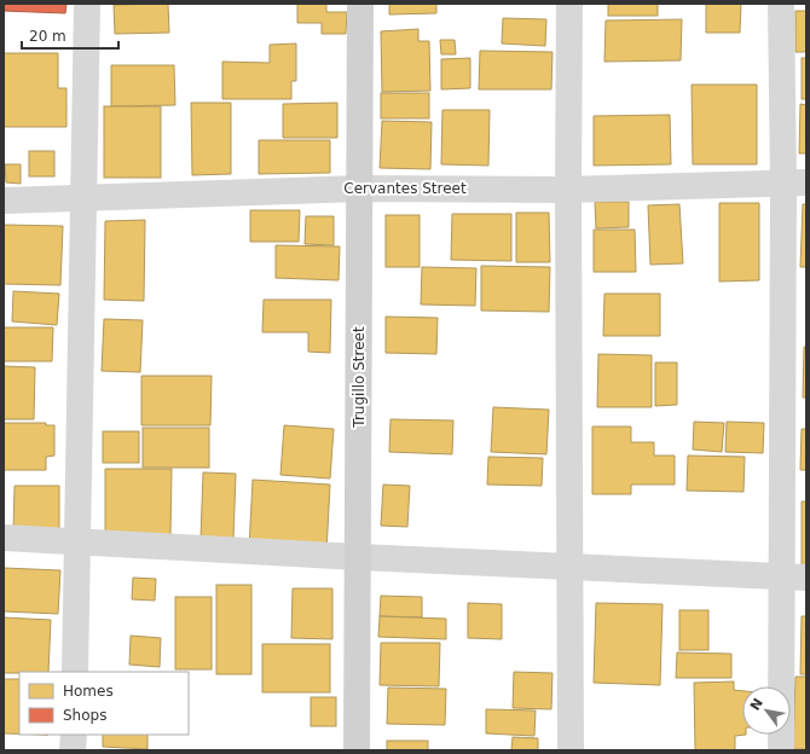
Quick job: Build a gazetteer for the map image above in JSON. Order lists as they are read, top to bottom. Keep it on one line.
{"streets":{"street":["Cervantes Street","Trugillo Street"]},"crossings":[["Cervantes Street","Trugillo Street"]],"legend":["Homes","Shops"],"scale_bar":"20 m","north":"top left"}
